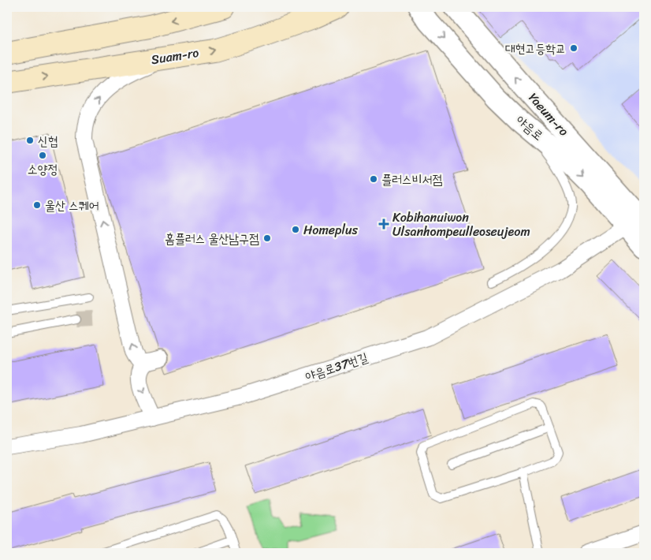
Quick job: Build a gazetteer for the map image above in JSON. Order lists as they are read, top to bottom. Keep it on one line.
{"streets":{"main road":["Suam-ro"],"street":["Yaeum-ro","야음로","야음로37번길"]},"crossings":[["Yaeum-ro","야음로"],["Yaeum-ro","야음로37번길"],["야음로","야음로37번길"]],"one_way":["Yaeum-ro","야음로"],"places":{"other":["대현고등학교","신협","소양정","플러스비서점","울산 스퀘어","Homeplus","홈플러스 울산남구점"],"health":["Kobihanuiwon Ulsanhompeulleoseujeom"]}}
